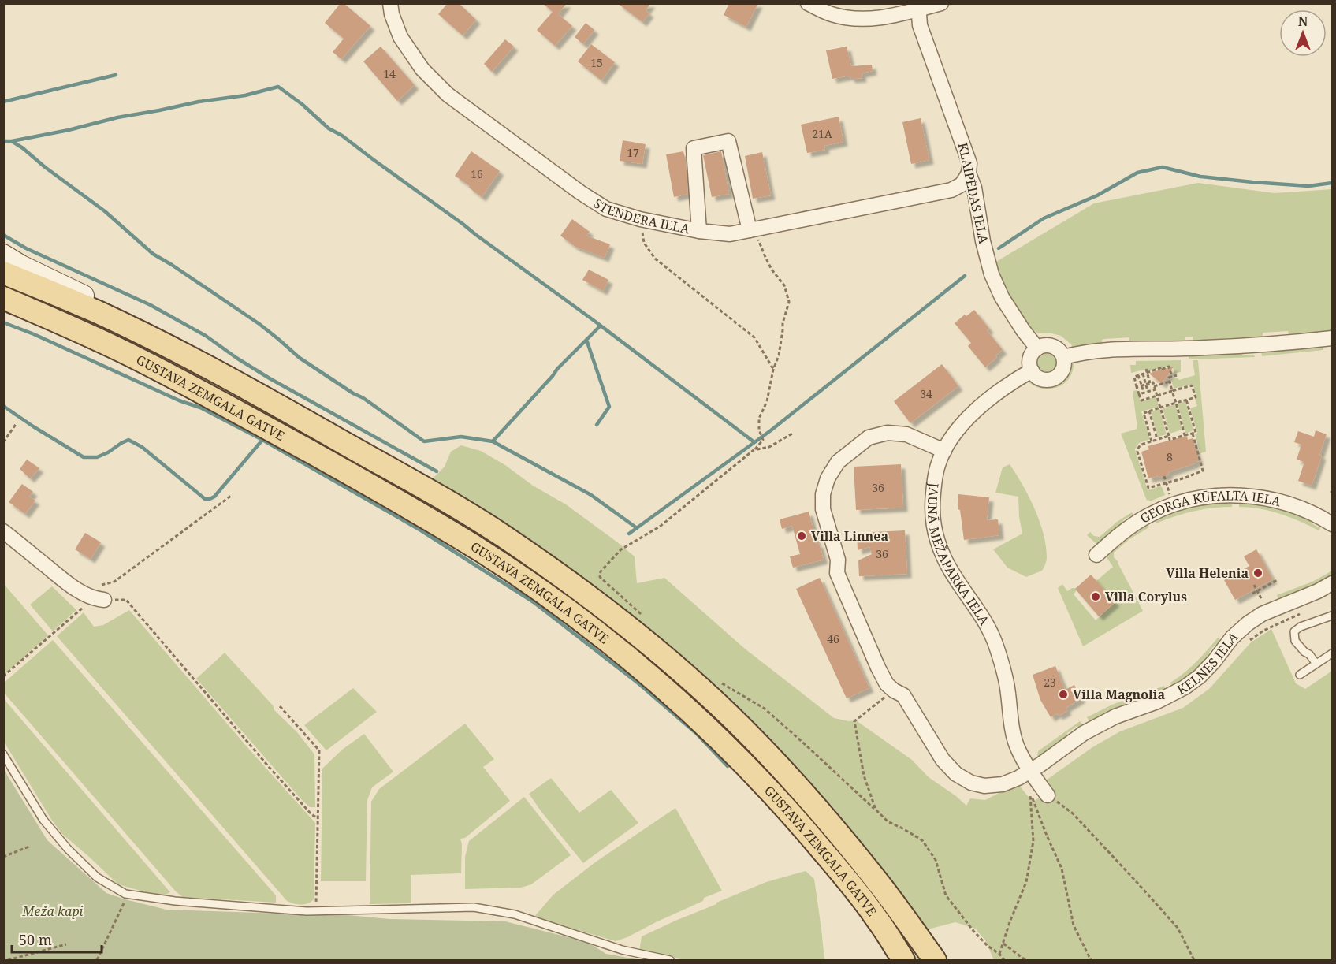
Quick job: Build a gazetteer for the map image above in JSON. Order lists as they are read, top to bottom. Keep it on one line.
{"streets":{"main road":["GUSTAVA ZEMGALA GATVE"],"street":["KLAIPĒDAS IELA","STENDERA IELA","GEORGA KŪFALTA IELA","JAUNĀ MEŽAPARKA IELA","ĶELNES IELA"]},"crossings":[["KLAIPĒDAS IELA","STENDERA IELA"],["KLAIPĒDAS IELA","JAUNĀ MEŽAPARKA IELA"],["JAUNĀ MEŽAPARKA IELA","ĶELNES IELA"]],"parks":["Meža kapi"],"places":["Villa Linnea","Villa Helenia","Villa Corylus","Villa Magnolia"],"house_numbers":["15","14","21A","17","16","34","8","36","36","46","23"],"scale_bar":"50 m","north":"top"}
